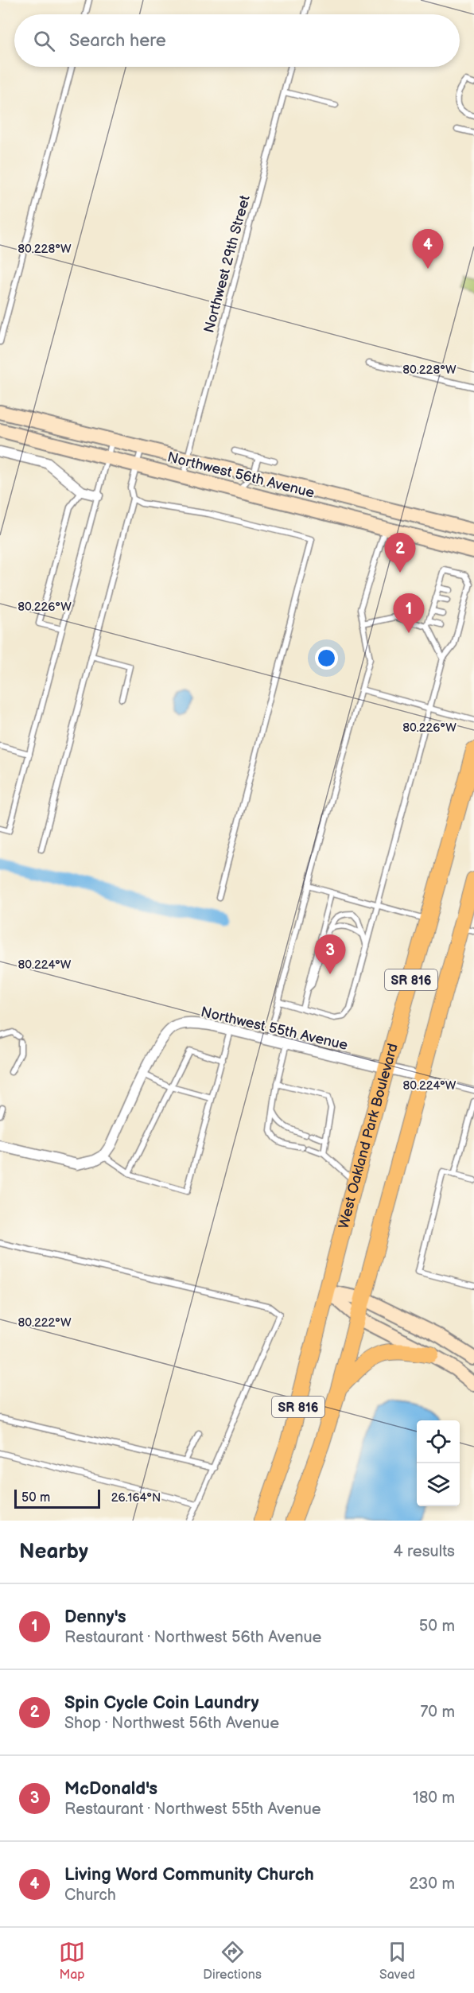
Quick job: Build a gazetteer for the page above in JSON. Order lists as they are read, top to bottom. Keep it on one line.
{"streets":{"main road":["SR 816","West Oakland Park Boulevard"],"street":["Northwest 56th Avenue","Northwest 55th Avenue"],"lane":["Northwest 29th Street"]},"crossings":[["Northwest 29th Street","Northwest 56th Avenue"],["SR 816","Northwest 55th Avenue"],["Northwest 55th Avenue","West Oakland Park Boulevard"]],"scale_bar":"50 m","page":{"search":"Search here","pins":["4","2","1","3"],"scale":"50 m","heading":["Nearby","4 results"],"list":[{"mark":"1","name":"Denny's","note":"Restaurant · Northwest 56th Avenue","value":"50 m"},{"mark":"2","name":"Spin Cycle Coin Laundry","note":"Shop · Northwest 56th Avenue","value":"70 m"},{"mark":"3","name":"McDonald's","note":"Restaurant · Northwest 55th Avenue","value":"180 m"},{"mark":"4","name":"Living Word Community Church","note":"Church","value":"230 m"}],"nav":["Map","Directions","Saved"]},"coordinates":["80.228°W","80.226°W","80.224°W","80.222°W","26.164°N"]}
